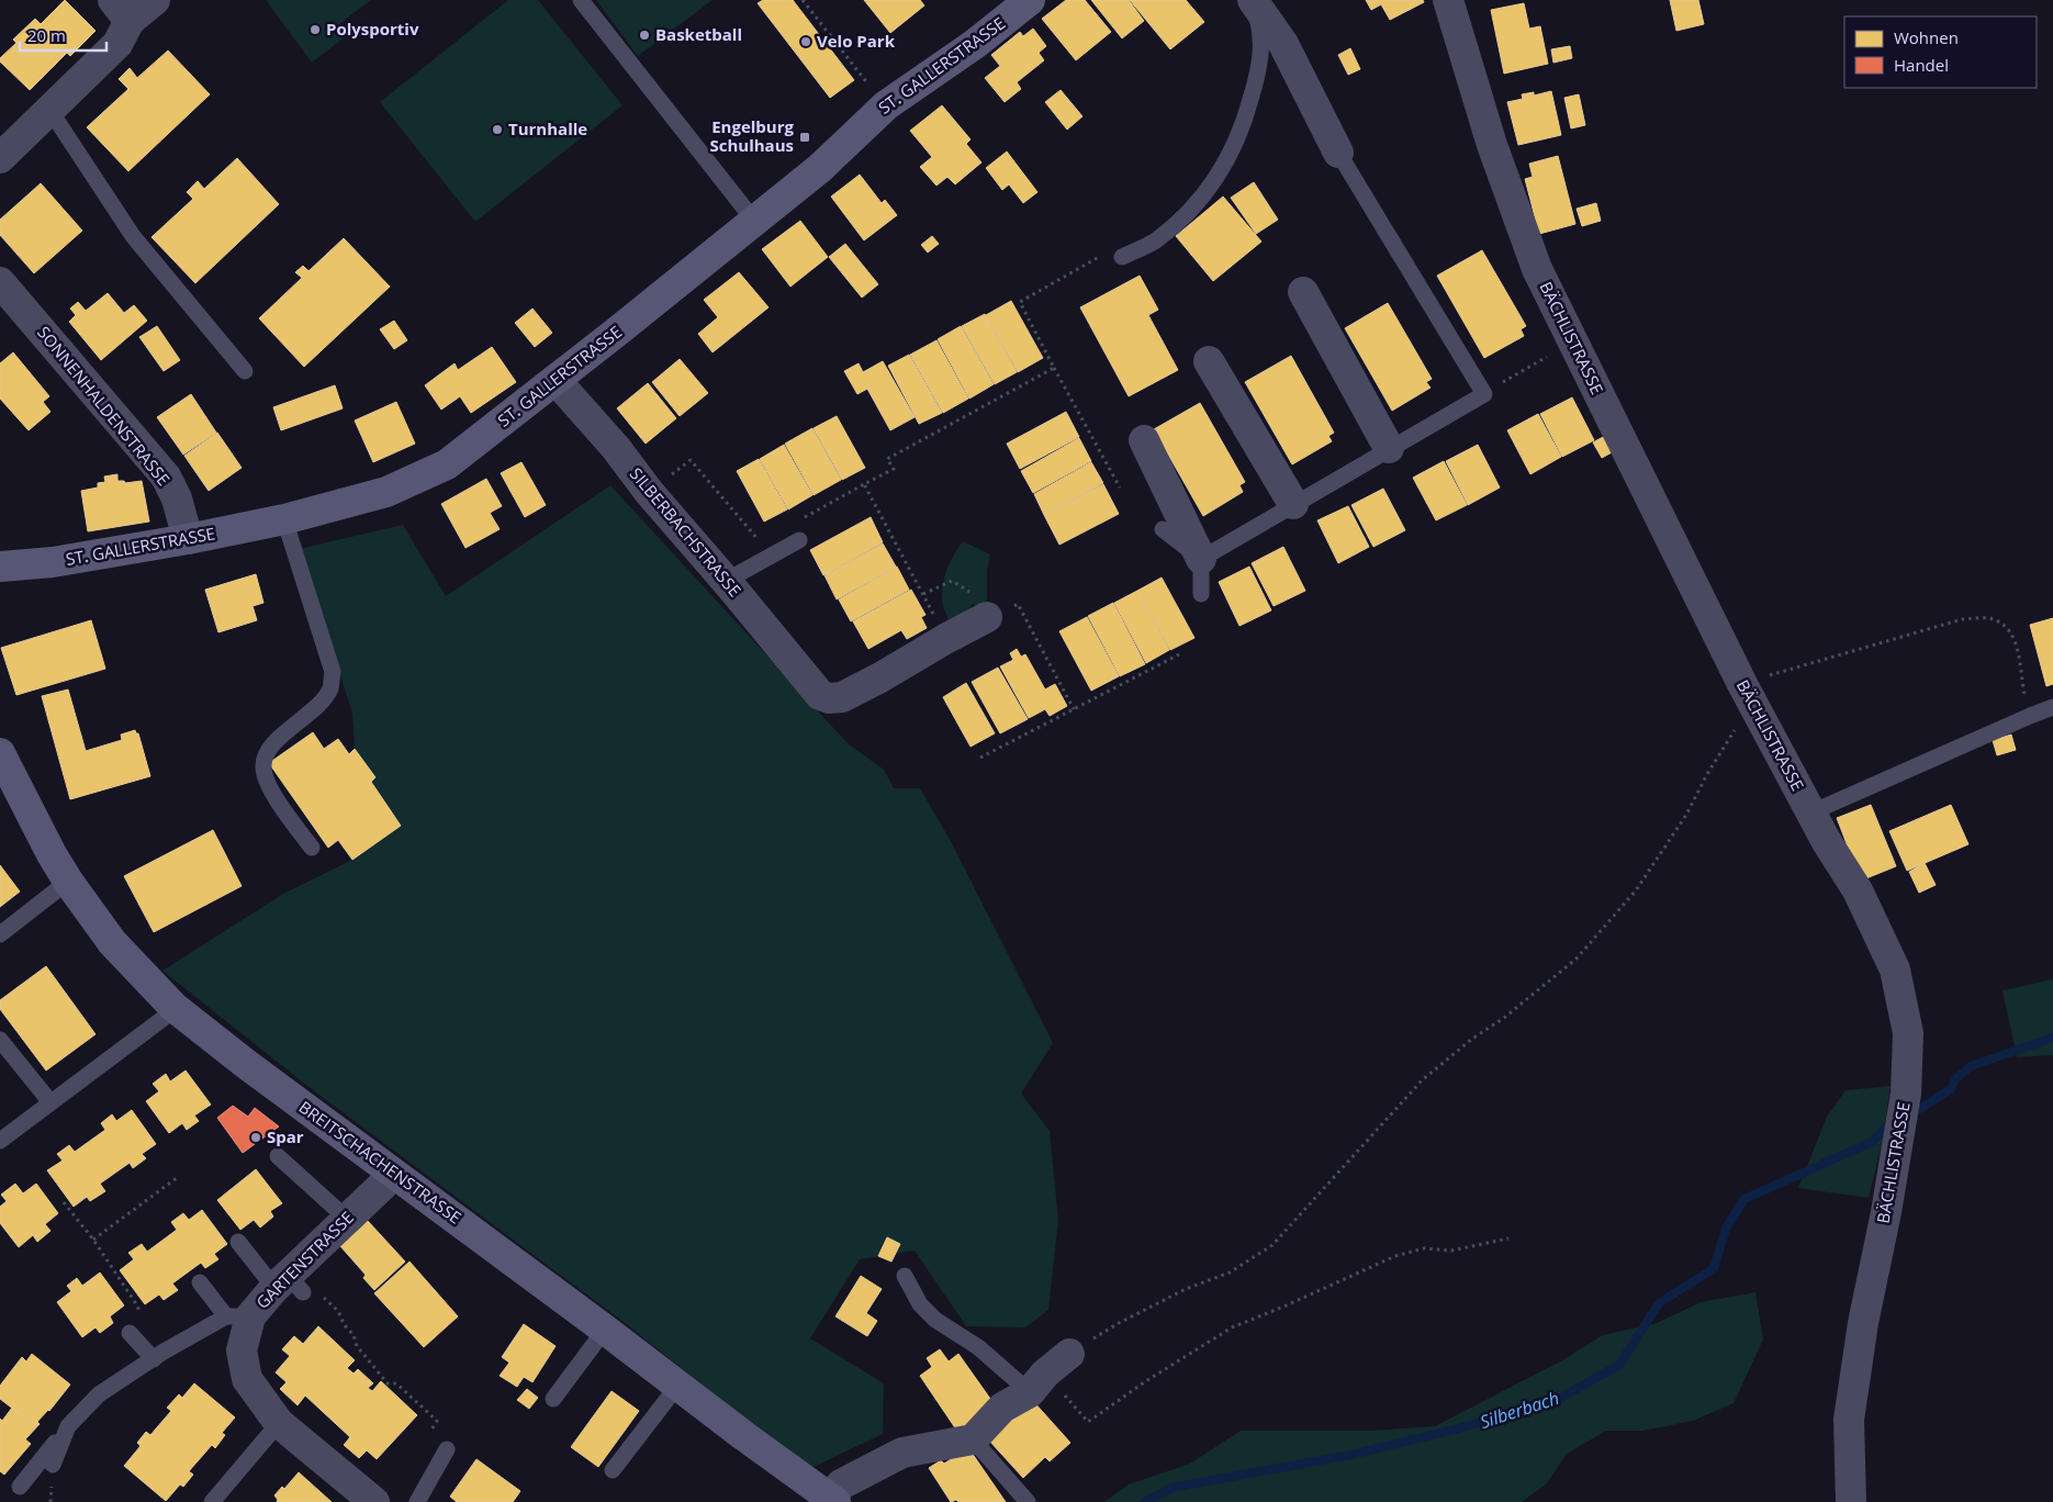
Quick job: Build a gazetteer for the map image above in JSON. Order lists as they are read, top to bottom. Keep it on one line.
{"streets":{"street":["ST. GALLERSTRASSE","BÄCHLISTRASSE","SONNENHALDENSTRASSE","SILBERBACHSTRASSE","BREITSCHACHENSTRASSE","GARTENSTRASSE"]},"crossings":[["ST. GALLERSTRASSE","SONNENHALDENSTRASSE"],["ST. GALLERSTRASSE","SILBERBACHSTRASSE"],["BREITSCHACHENSTRASSE","GARTENSTRASSE"]],"water":["Silberbach"],"places":{"other":["Polysportiv","Basketball","Velo Park","Turnhalle","Spar"],"transit":["Engelburg Schulhaus"]},"legend":["Wohnen","Handel"],"scale_bar":"20 m"}
